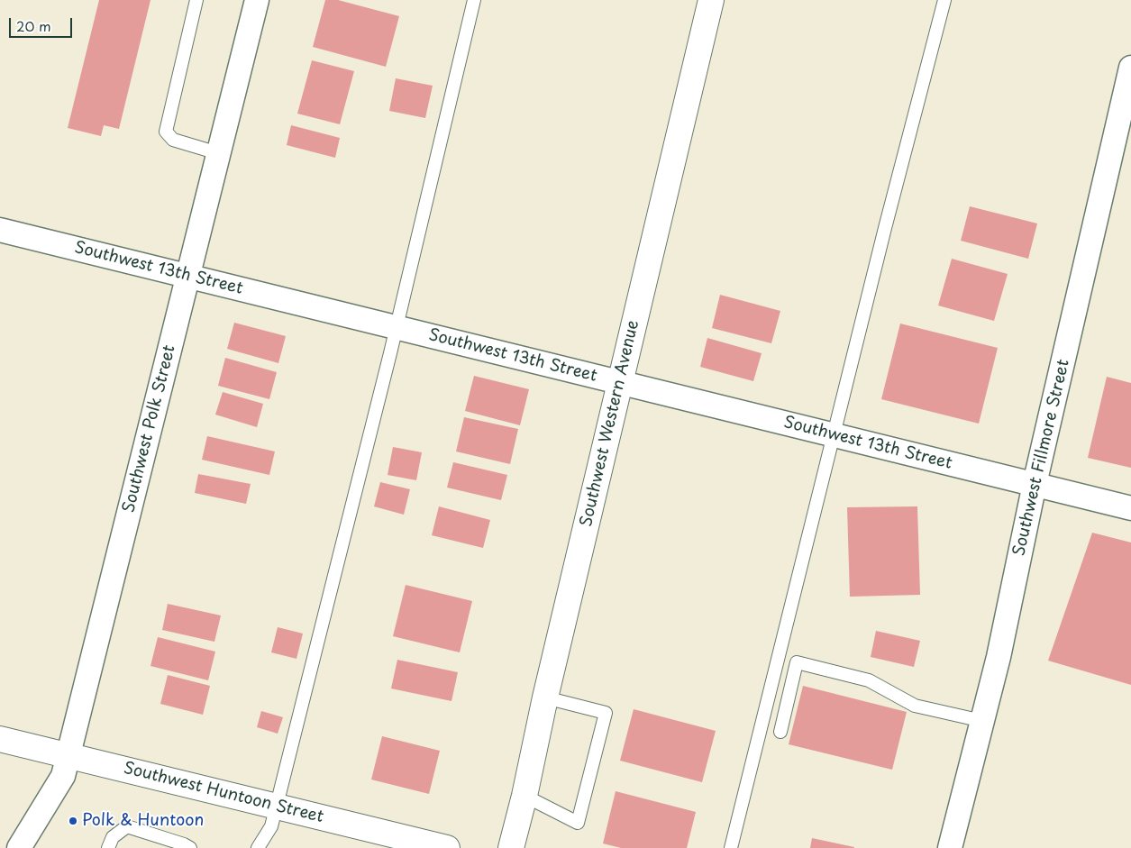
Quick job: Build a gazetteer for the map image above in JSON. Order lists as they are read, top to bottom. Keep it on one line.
{"streets":{"street":["Southwest 13th Street","Southwest Western Avenue","Southwest Polk Street","Southwest Fillmore Street","Southwest Huntoon Street"]},"crossings":[["Southwest 13th Street","Southwest Western Avenue"],["Southwest 13th Street","Southwest Polk Street"],["Southwest 13th Street","Southwest Fillmore Street"],["Southwest Polk Street","Southwest Huntoon Street"]],"places":["Polk & Huntoon"],"scale_bar":"20 m"}
